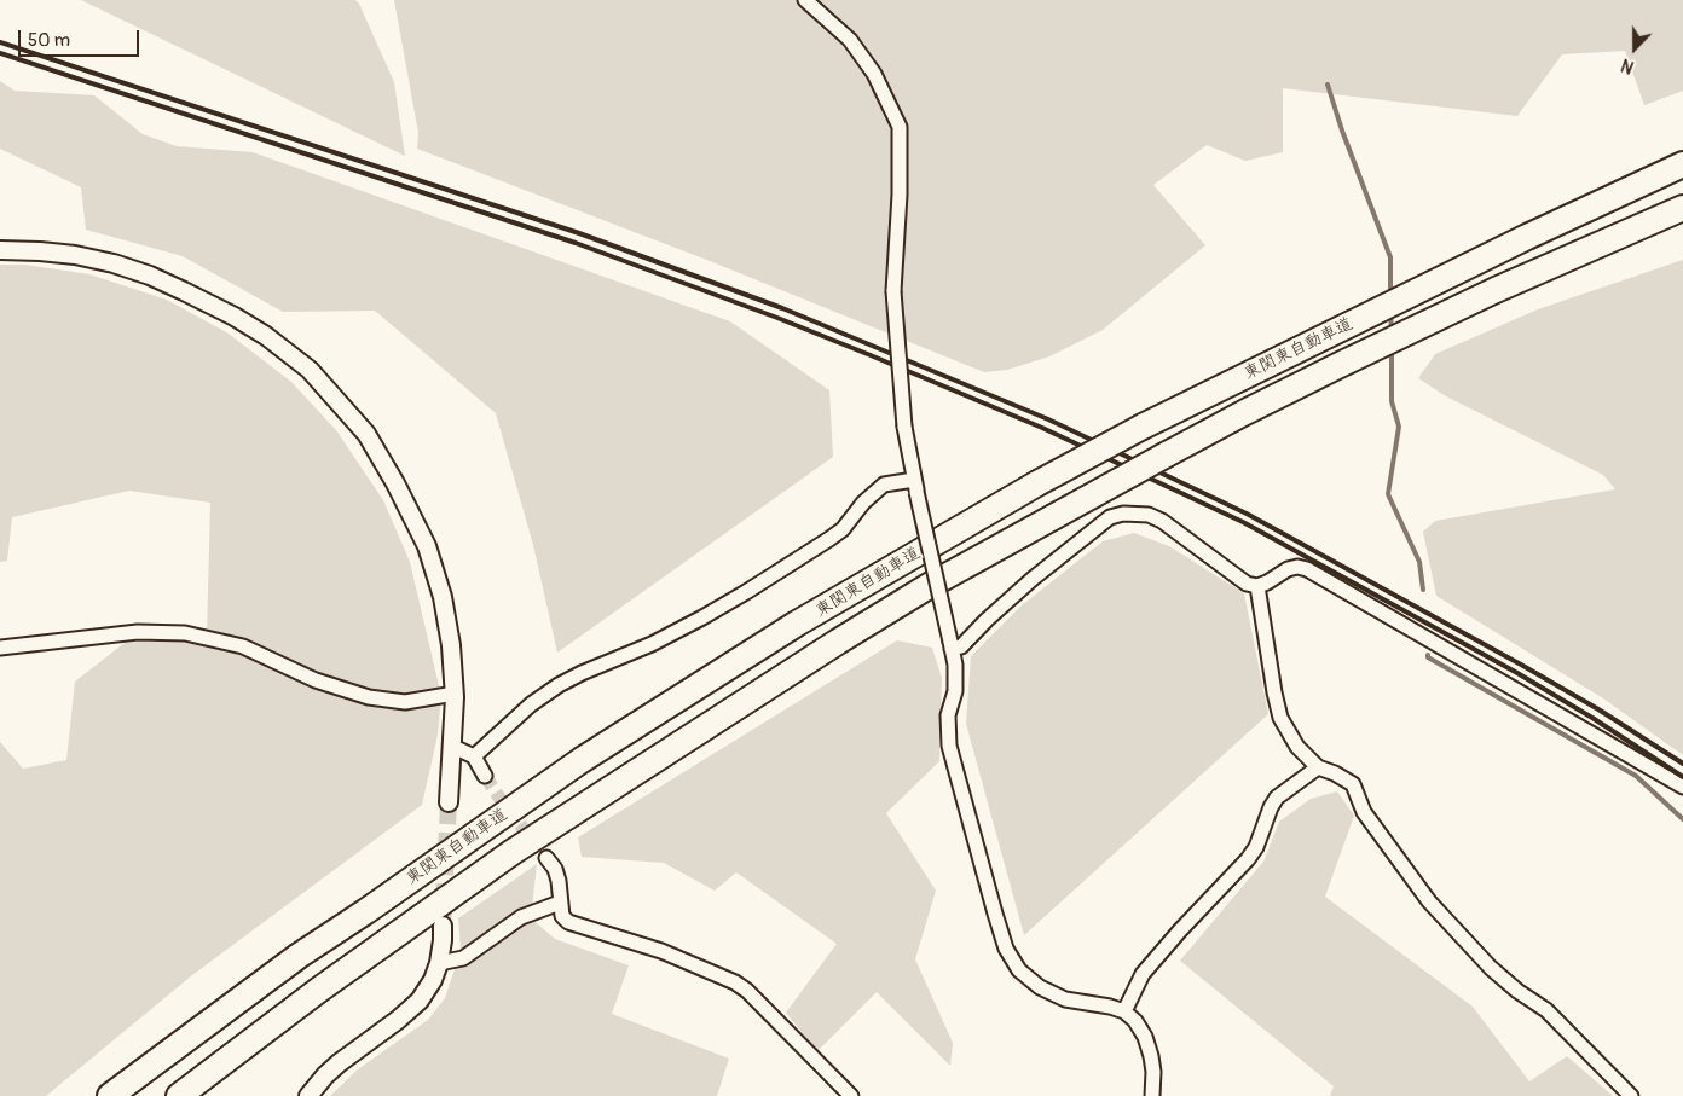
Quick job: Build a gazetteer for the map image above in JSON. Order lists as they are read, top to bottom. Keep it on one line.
{"streets":{"highway":["東関東自動車道"]},"scale_bar":"50 m","north":"bottom"}
